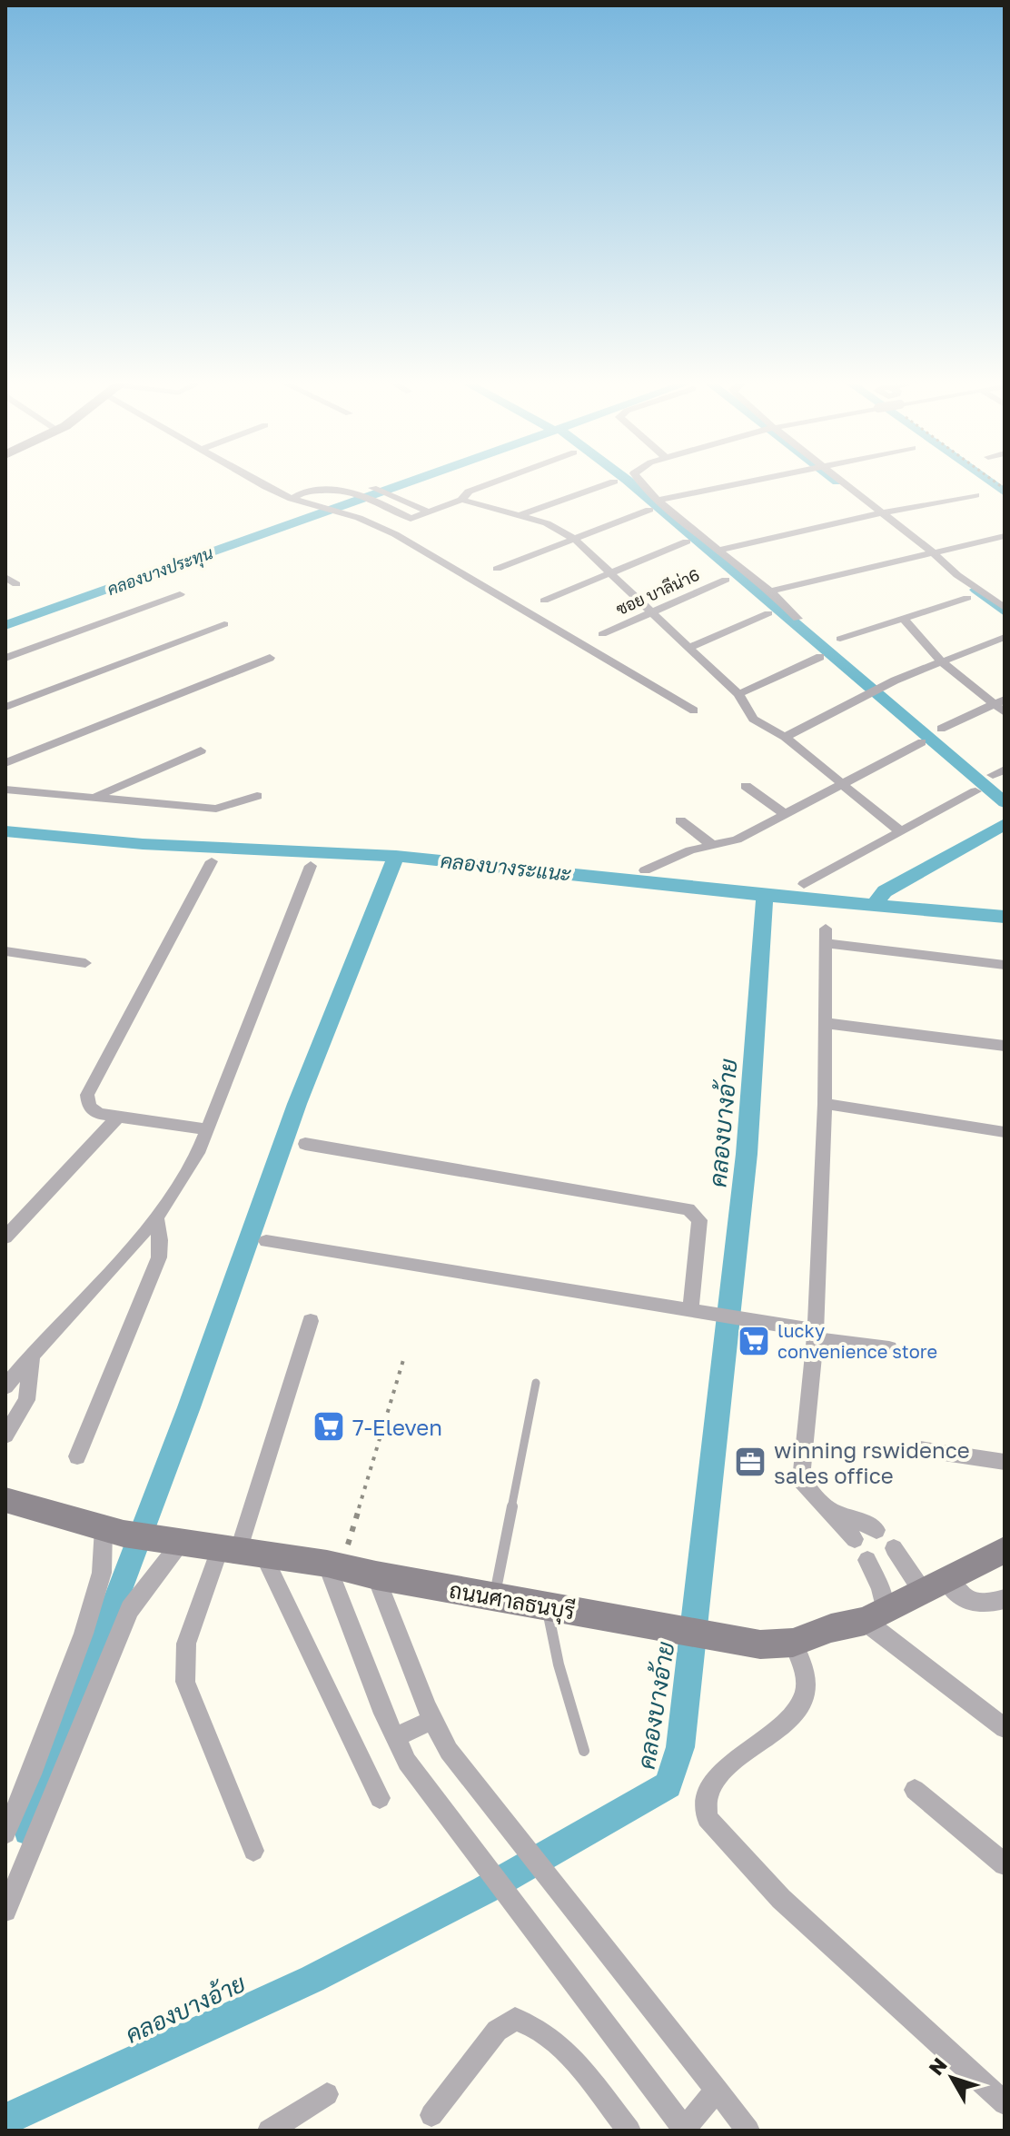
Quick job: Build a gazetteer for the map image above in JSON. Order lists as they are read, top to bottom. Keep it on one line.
{"streets":{"street":["ซอย บาลีน่า6","ถนนศาลธนบุรี"]},"water":["คลองบางประทุน","คลองบางระแนะ","คลองบางอ้าย"],"places":{"supermarket":["lucky convenience store","7-Eleven"],"office":["winning rswidence sales office"]},"north":"top left"}
